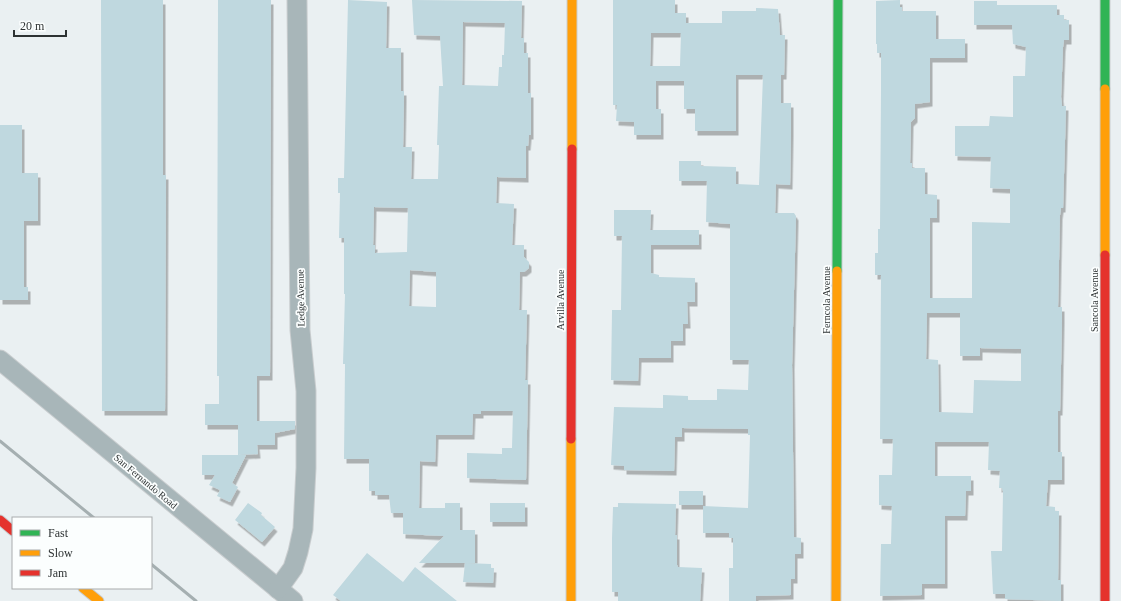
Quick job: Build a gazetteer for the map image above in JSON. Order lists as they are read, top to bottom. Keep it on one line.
{"streets":{"street":["Ledge Avenue","Arvilla Avenue","Ferncola Avenue","Sancola Avenue","San Fernando Road"]},"crossings":[["Ledge Avenue","San Fernando Road"]],"legend":["Fast","Slow","Jam"],"scale_bar":"20 m"}
